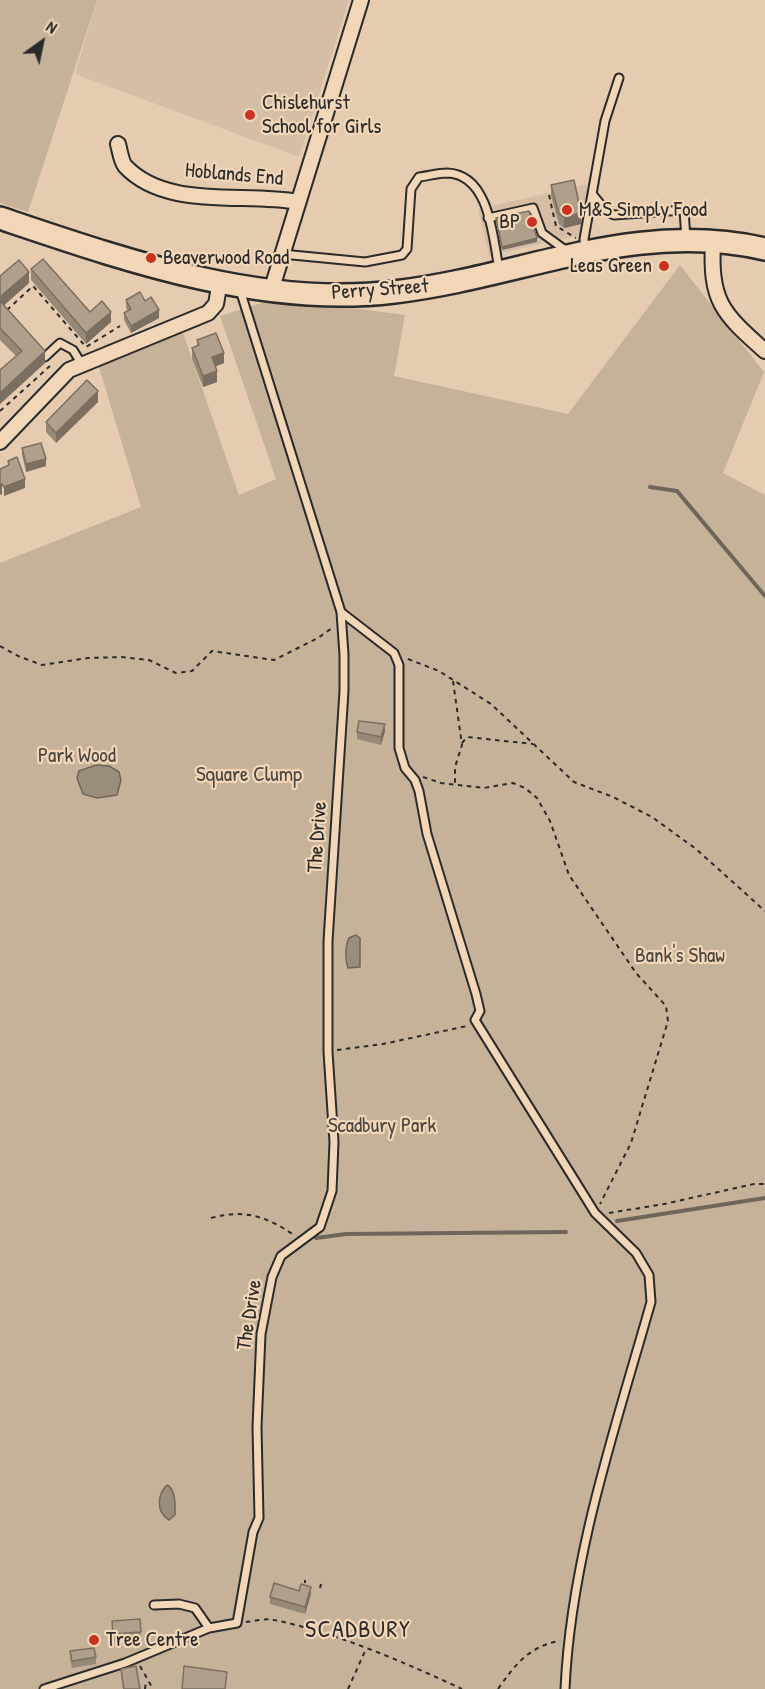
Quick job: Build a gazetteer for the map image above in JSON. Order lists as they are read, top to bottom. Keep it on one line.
{"streets":{"main road":["Perry Street"],"street":["Hoblands End"],"lane":["The Drive"]},"crossings":[["Perry Street","The Drive"]],"districts":["SCADBURY"],"parks":["Park Wood","Square Clump","Bank's Shaw","Scadbury Park"],"places":["Chislehurst School for Girls","M&S Simply Food","BP","Beaverwood Road","Leas Green","Tree Centre"],"north":"top right"}
